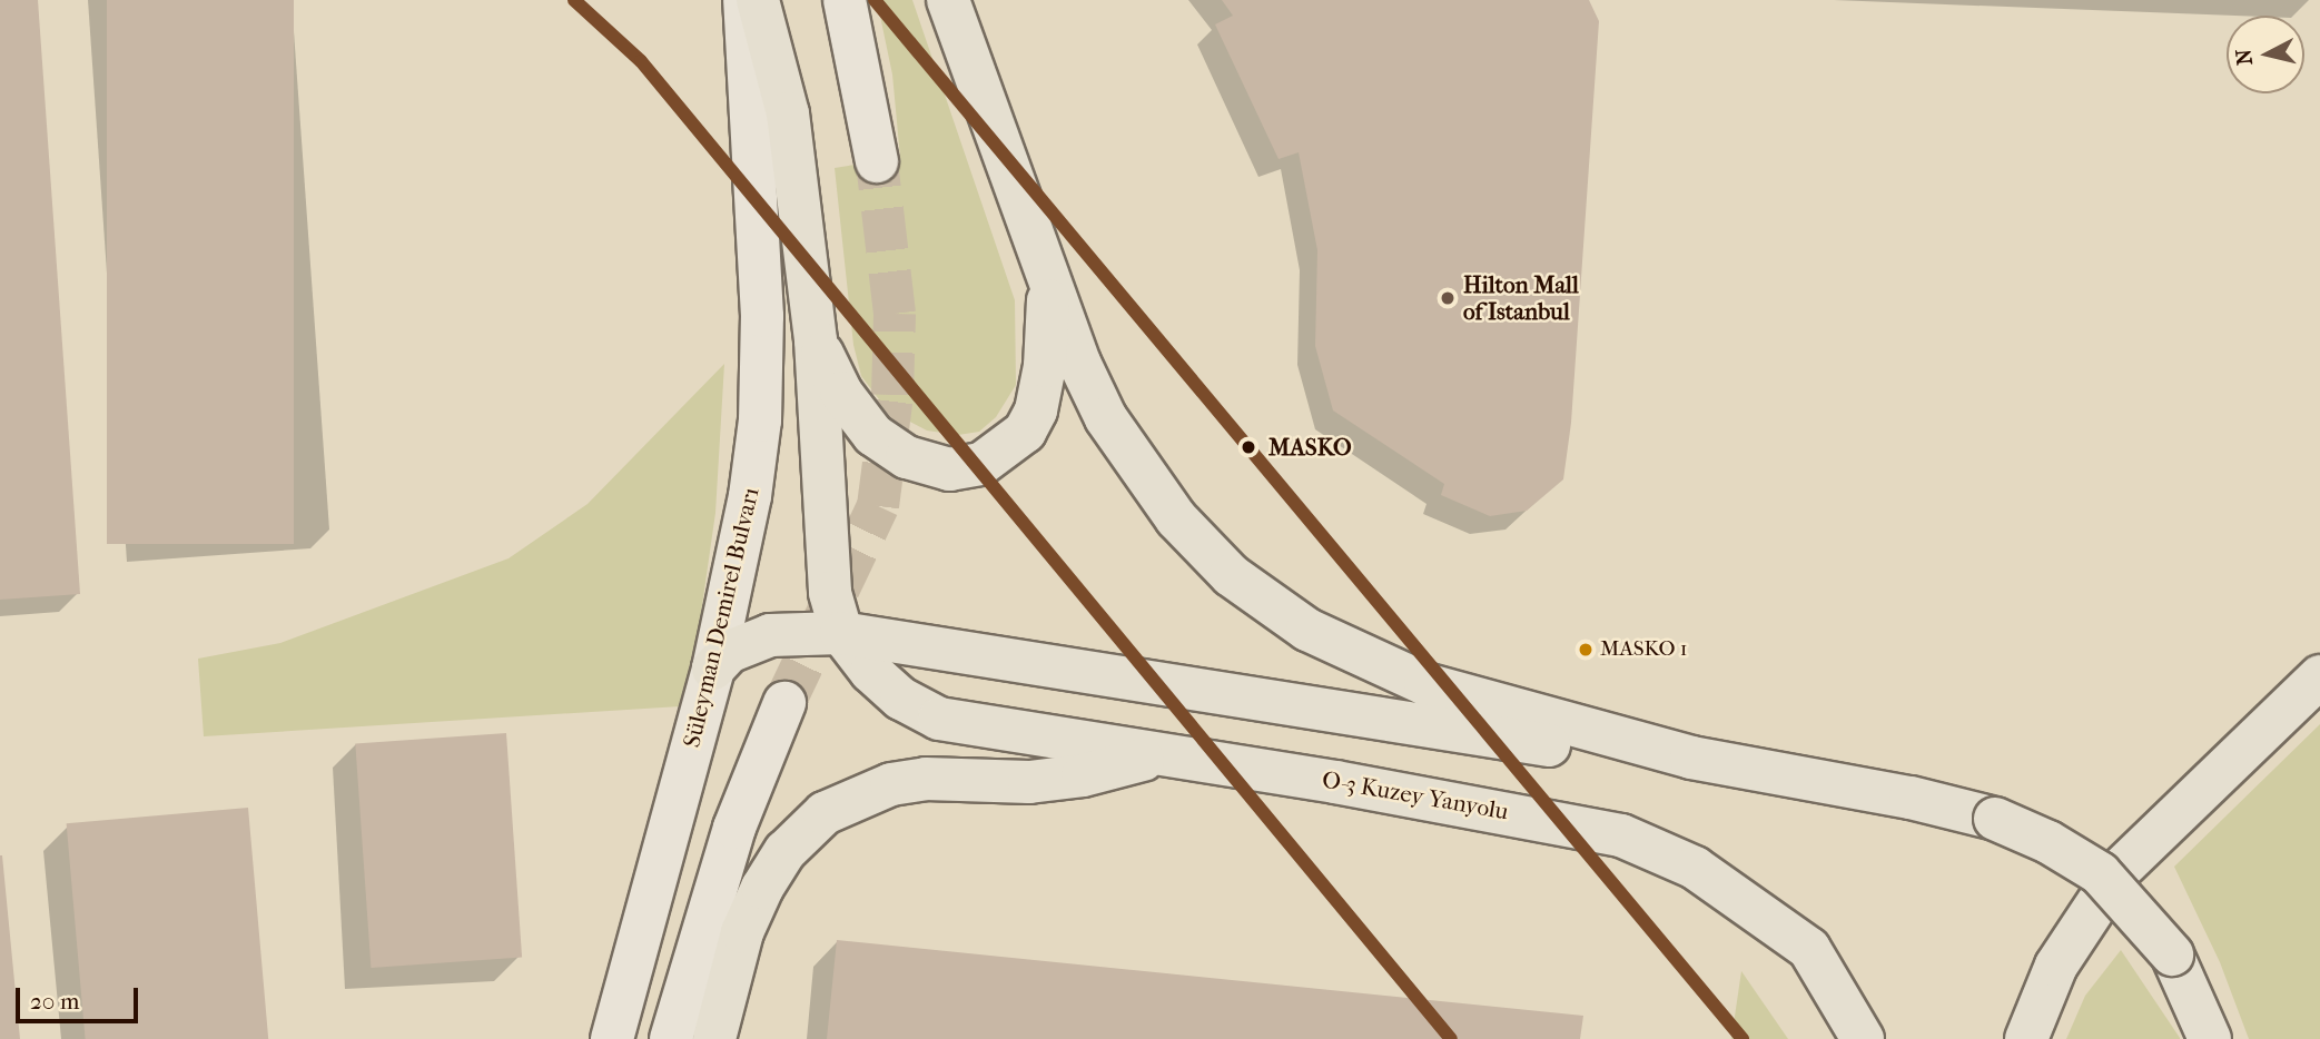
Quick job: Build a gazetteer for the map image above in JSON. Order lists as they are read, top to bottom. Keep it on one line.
{"streets":{"main road":["Süleyman Demirel Bulvarı","O-3 Kuzey Yanyolu"]},"places":["Hilton Mall of Istanbul","MASKO","MASKO 1"],"scale_bar":"20 m","north":"left"}
